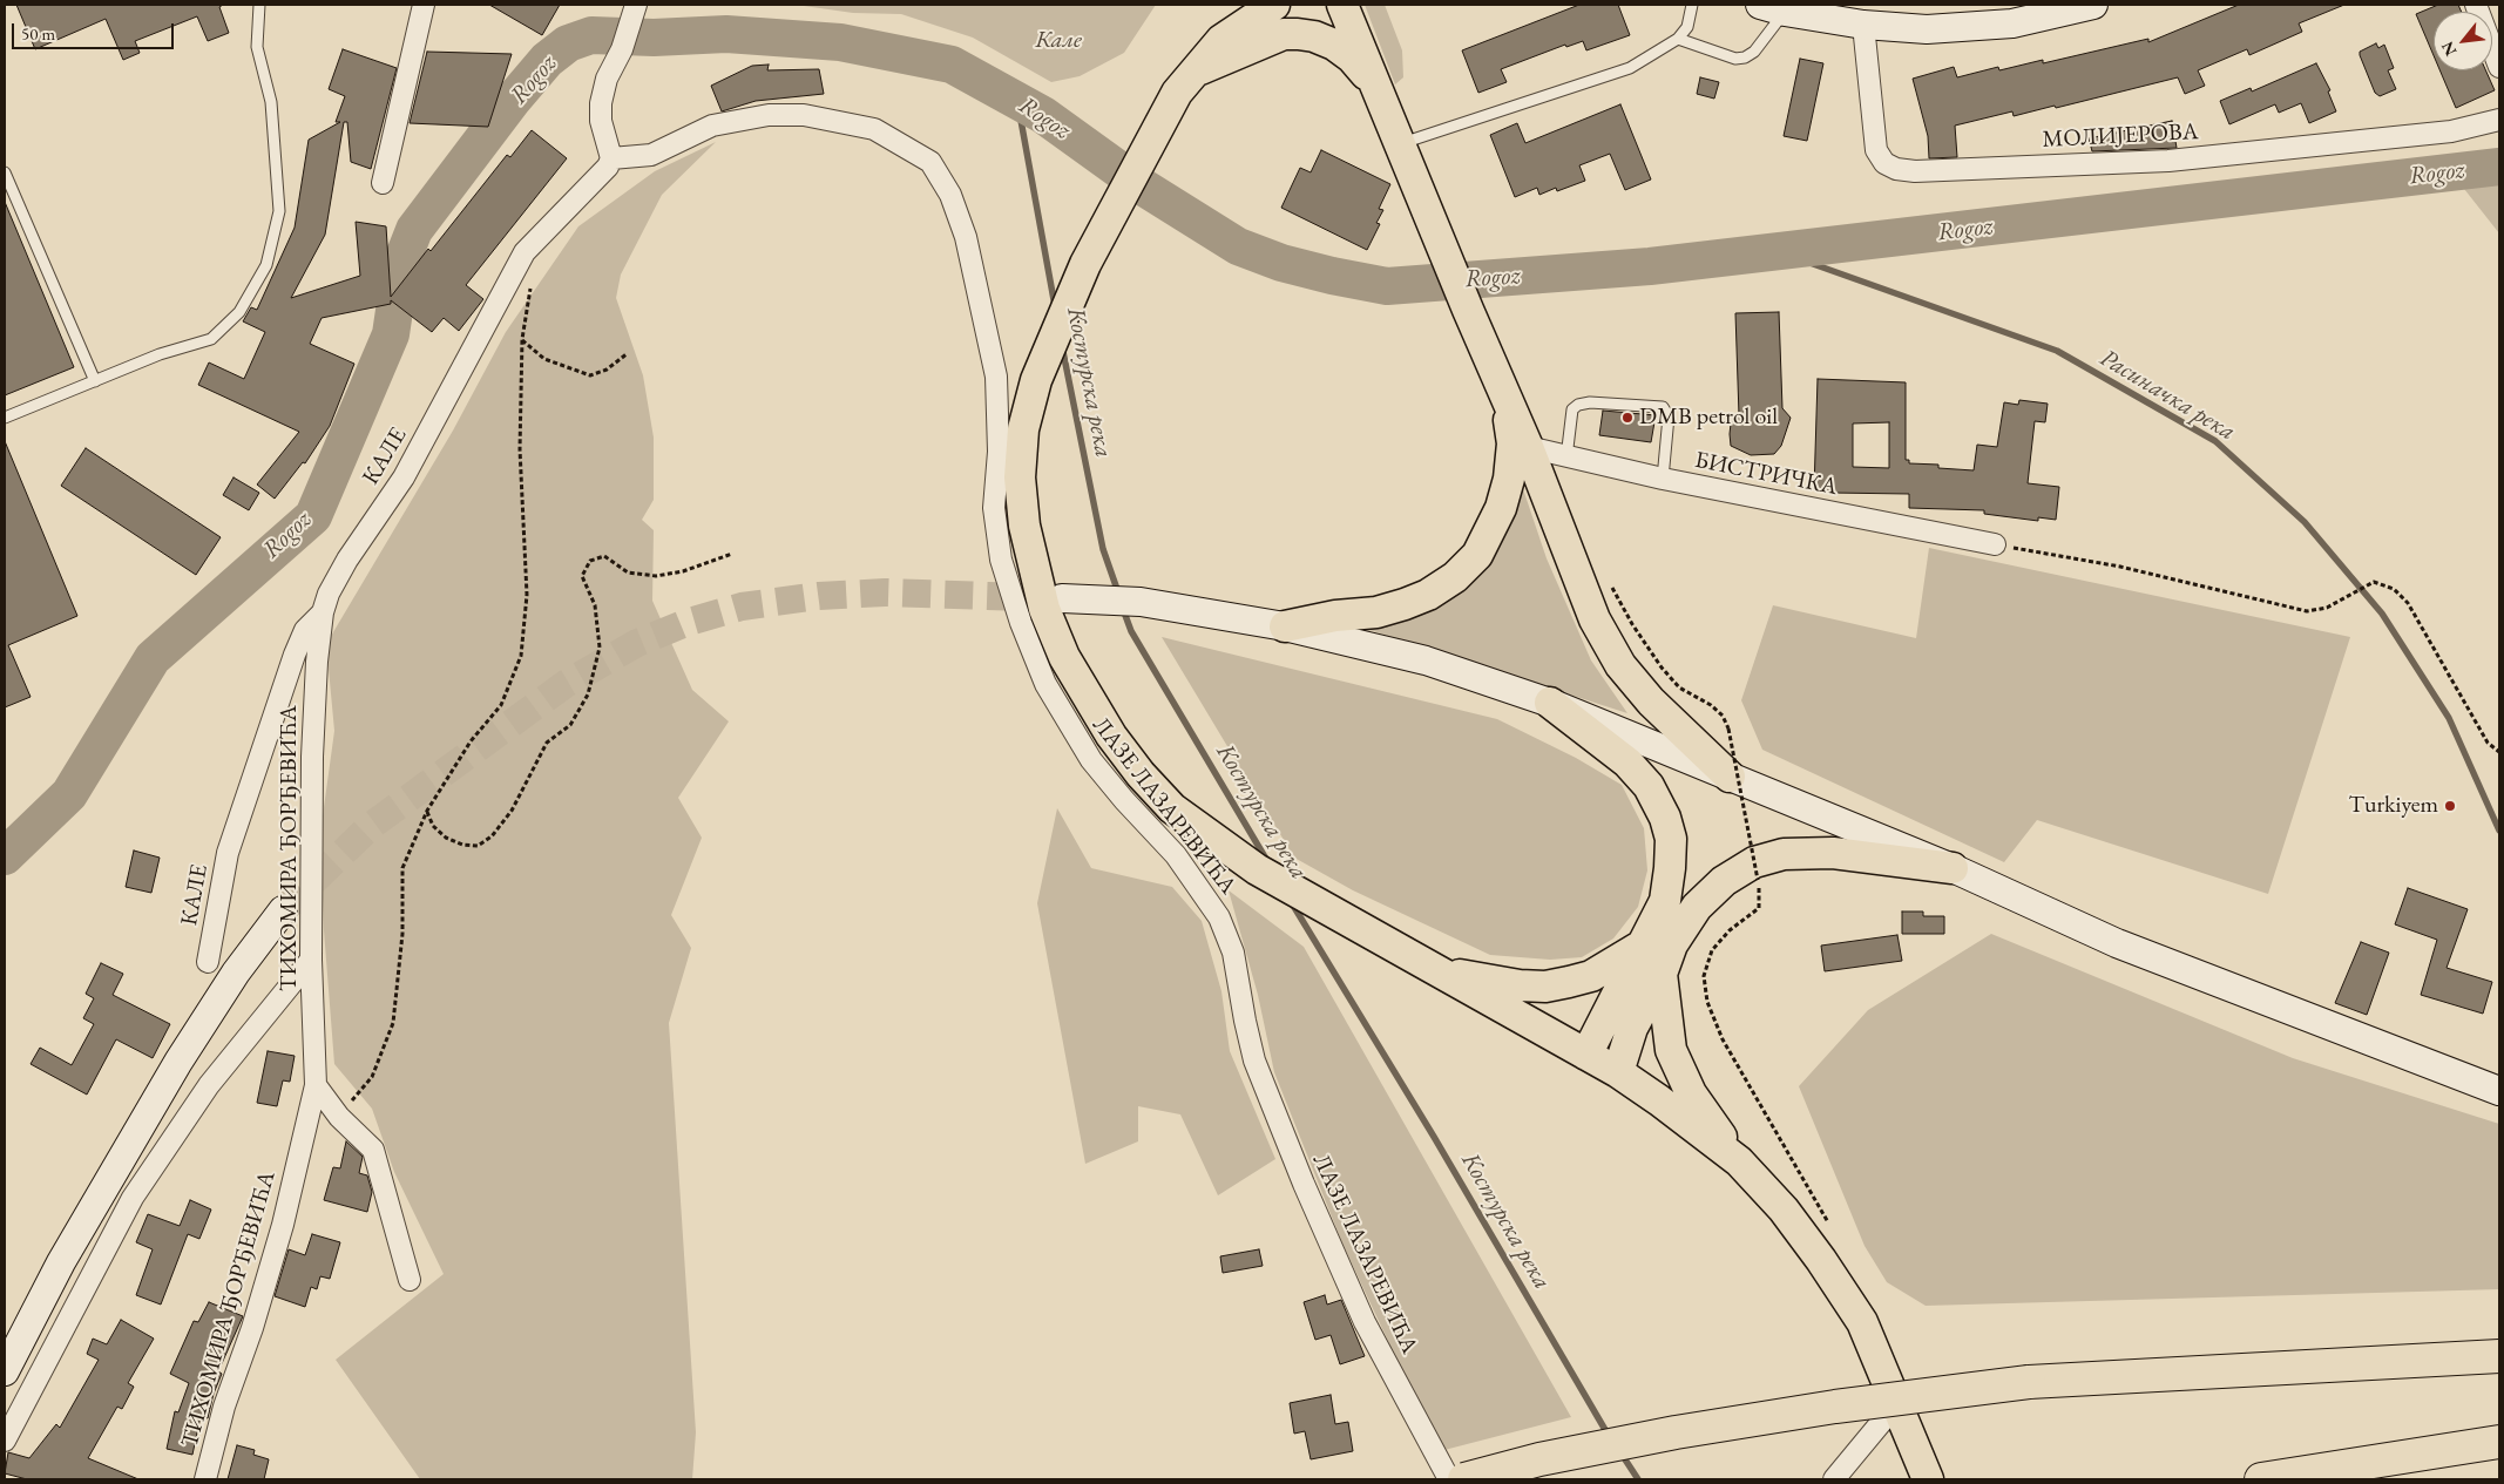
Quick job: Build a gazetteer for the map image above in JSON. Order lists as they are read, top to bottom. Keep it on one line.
{"streets":{"street":["МОЛИЈЕРОВА","КАЛЕ","БИСТРИЧКА","ЛАЗЕ ЛАЗАРЕВИЋА","ТИХОМИРА ЂОРЂЕВИЋА"]},"crossings":[["КАЛЕ","ЛАЗЕ ЛАЗАРЕВИЋА"],["КАЛЕ","ТИХОМИРА ЂОРЂЕВИЋА"]],"water":["Rogoz","Костурска река","Расиначка река"],"parks":["Кале"],"places":["DMB petrol oil","Turkiyem"],"scale_bar":"50 m","north":"bottom left"}
